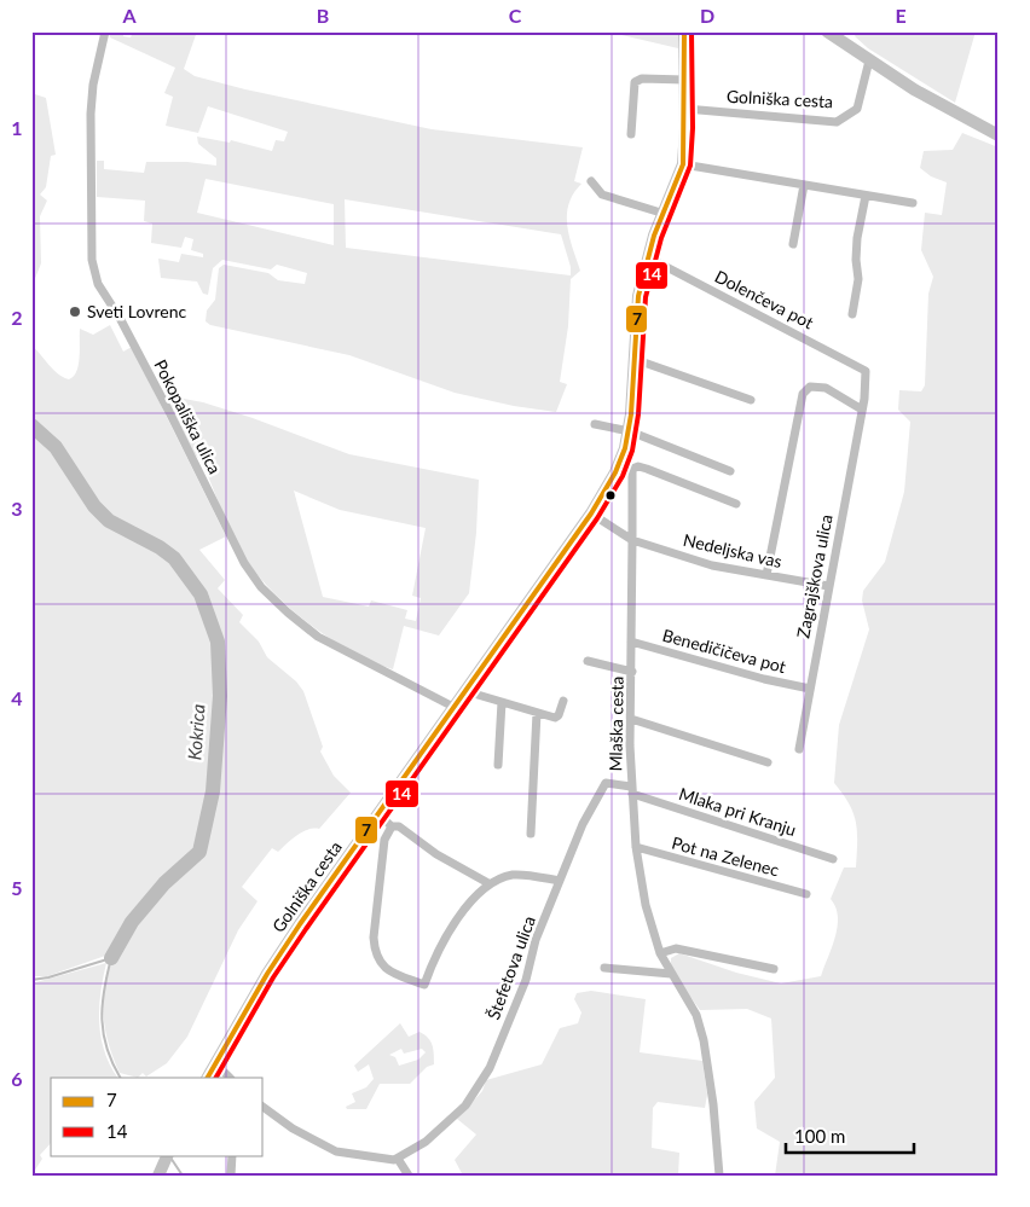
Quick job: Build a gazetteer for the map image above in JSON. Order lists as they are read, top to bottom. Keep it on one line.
{"streets":{"main road":["Golniška cesta"],"street":["Dolenčeva pot","Pokopališka ulica","Nedeljska vas","Zagrajškova ulica","Benedičičeva pot","Mlaška cesta","Mlaka pri Kranju","Pot na Zelenec","Štefetova ulica"]},"crossings":[["Golniška cesta","Dolenčeva pot"],["Golniška cesta","Pokopališka ulica"],["Dolenčeva pot","Zagrajškova ulica"],["Nedeljska vas","Zagrajškova ulica"],["Nedeljska vas","Mlaška cesta"],["Zagrajškova ulica","Benedičičeva pot"],["Benedičičeva pot","Mlaška cesta"],["Mlaška cesta","Mlaka pri Kranju"],["Mlaška cesta","Pot na Zelenec"],["Mlaška cesta","Štefetova ulica"],["Mlaka pri Kranju","Štefetova ulica"]],"water":["Kokrica"],"places":["Sveti Lovrenc"],"lines":["transit line 7","transit line 14"],"legend":["7","14"],"scale_bar":"100 m","grid":{"columns":["A","B","C","D","E"],"rows":["1","2","3","4","5","6"]}}
